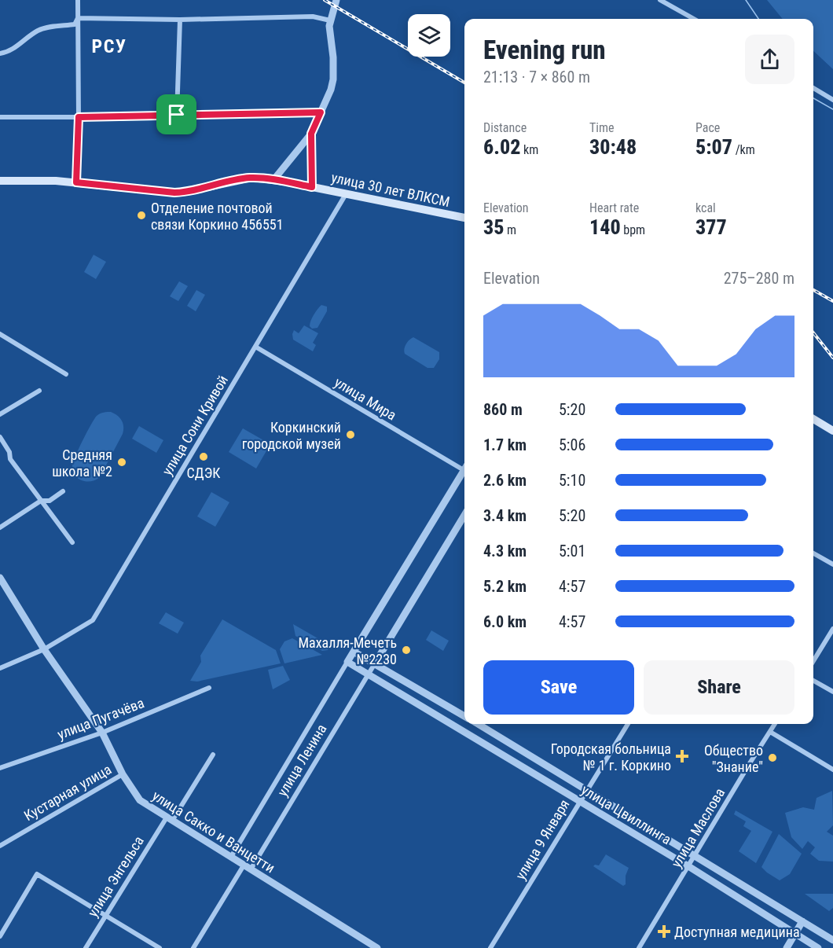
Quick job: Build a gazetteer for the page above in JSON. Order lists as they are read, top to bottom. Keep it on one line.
{"streets":{"main road":["улица 30 лет ВЛКСМ"],"street":["улица Мира","улица Сони Кривой","улица Пугачёва","улица Ленина","Кустарная улица","улица Цвиллинга","улица Маслова","улица Сакко и Ванцетти","улица 9 Января","улица Энгельса"]},"crossings":[["улица 30 лет ВЛКСМ","улица Сони Кривой"],["улица Мира","улица Сони Кривой"],["улица Мира","улица Ленина"],["улица Сони Кривой","улица Сакко и Ванцетти"],["улица Пугачёва","улица Сакко и Ванцетти"],["улица Ленина","улица Цвиллинга"],["улица Ленина","улица Сакко и Ванцетти"],["Кустарная улица","улица Сакко и Ванцетти"],["улица Цвиллинга","улица Маслова"],["улица Цвиллинга","улица 9 Января"],["улица Сакко и Ванцетти","улица Энгельса"]],"districts":["РСУ"],"places":{"other":["Отделение почтовой связи Коркино 456551","Коркинский городской музей","СДЭК","Средняя школа №2","Махалля-Мечеть №2230","Общество \"Знание\""],"health":["Городская больница № 1 г. Коркино","Доступная медицина"]},"page":{"heading":["Evening run","21:13 · 7 × 860 m"],"stats":[["Distance","6.02 km"],["Time","30:48"],["Pace","5:07 /km"],["Elevation","35 m"],["Heart rate","140 bpm"],["kcal","377"]],"chart":["Elevation","275–280 m"],"list":[{"name":"860 m","note":"5:20"},{"name":"1.7 km","note":"5:06"},{"name":"2.6 km","note":"5:10"},{"name":"3.4 km","note":"5:20"},{"name":"4.3 km","note":"5:01"},{"name":"5.2 km","note":"4:57"},{"name":"6.0 km","note":"4:57"}],"buttons":["Save","Share"]}}
